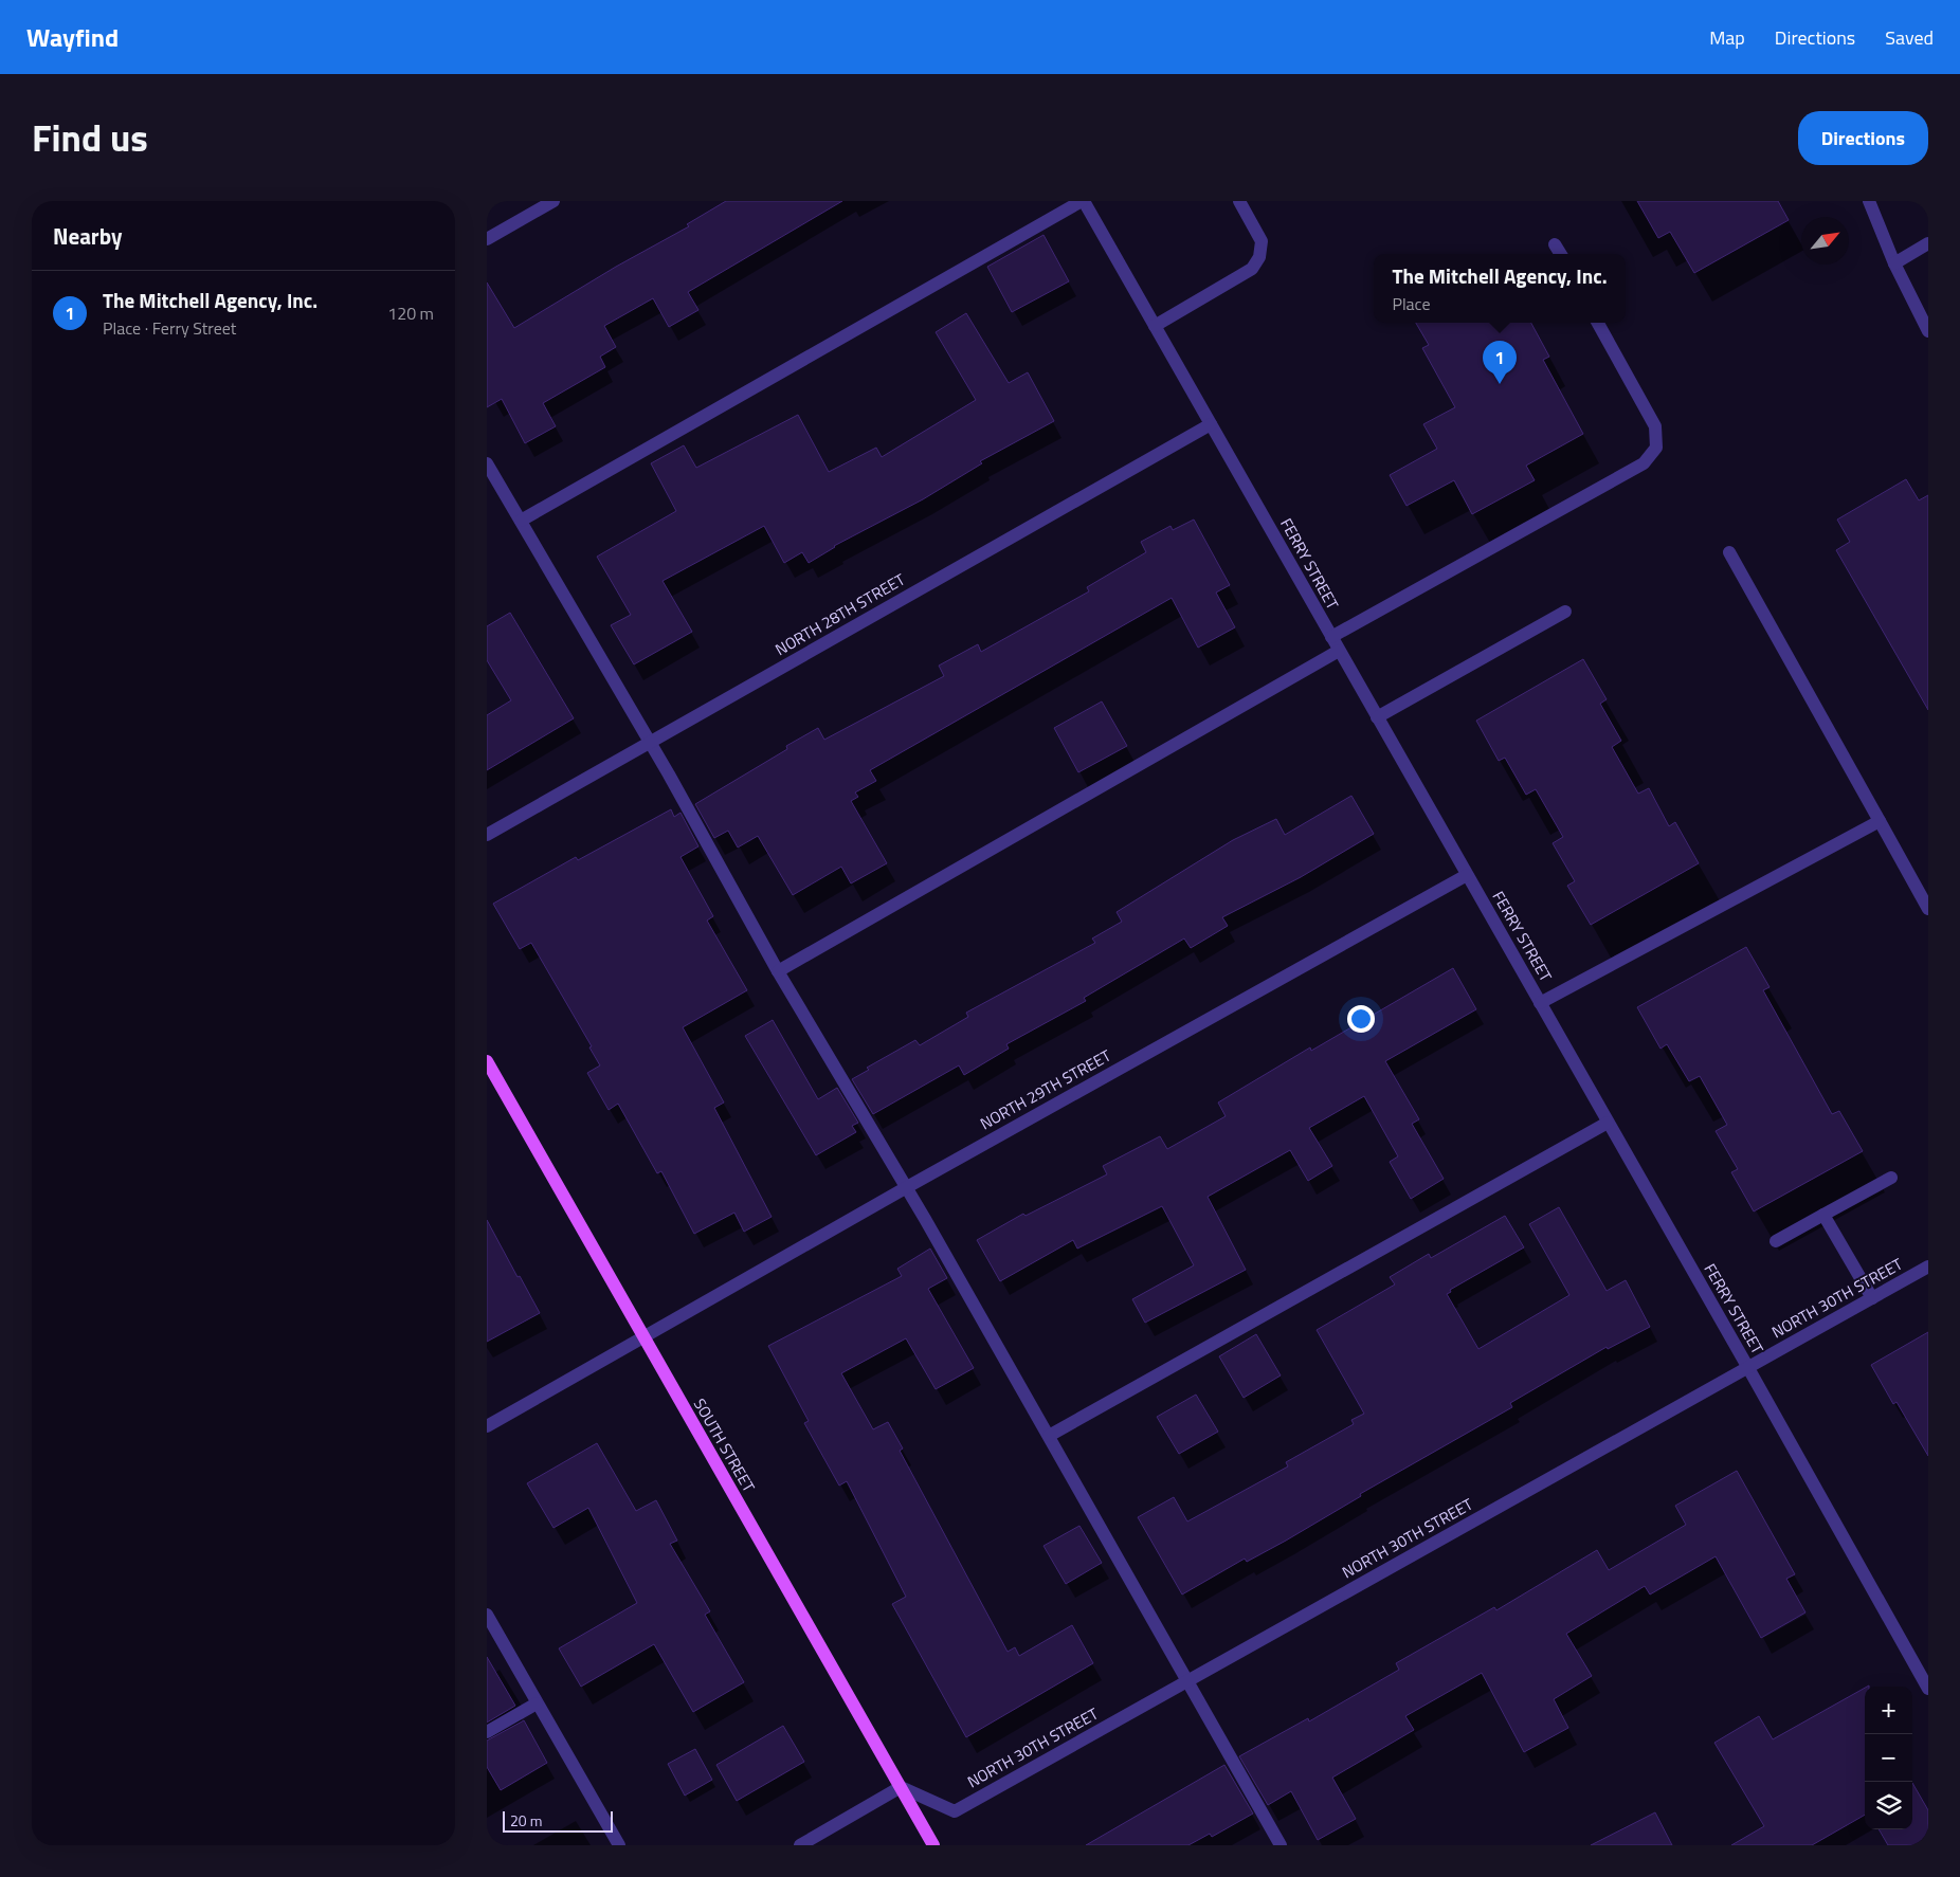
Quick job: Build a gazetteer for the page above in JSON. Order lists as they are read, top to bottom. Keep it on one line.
{"streets":{"main road":["SOUTH STREET"],"street":["FERRY STREET","NORTH 28TH STREET","NORTH 29TH STREET","NORTH 30TH STREET"]},"crossings":[["FERRY STREET","NORTH 28TH STREET"],["FERRY STREET","NORTH 29TH STREET"],["FERRY STREET","NORTH 30TH STREET"],["NORTH 29TH STREET","SOUTH STREET"],["NORTH 30TH STREET","SOUTH STREET"]],"scale_bar":"20 m","north":"top right","page":{"header":"Wayfind","nav":["Map","Directions","Saved"],"title":"Find us","buttons":"Directions","heading":"Nearby","popup":["The Mitchell Agency, Inc.","Place"],"list":[{"mark":"1","name":"The Mitchell Agency, Inc.","note":"Place · Ferry Street","value":"120 m"}],"pins":"1","map_buttons":["+","−"],"scale":"20 m"}}
